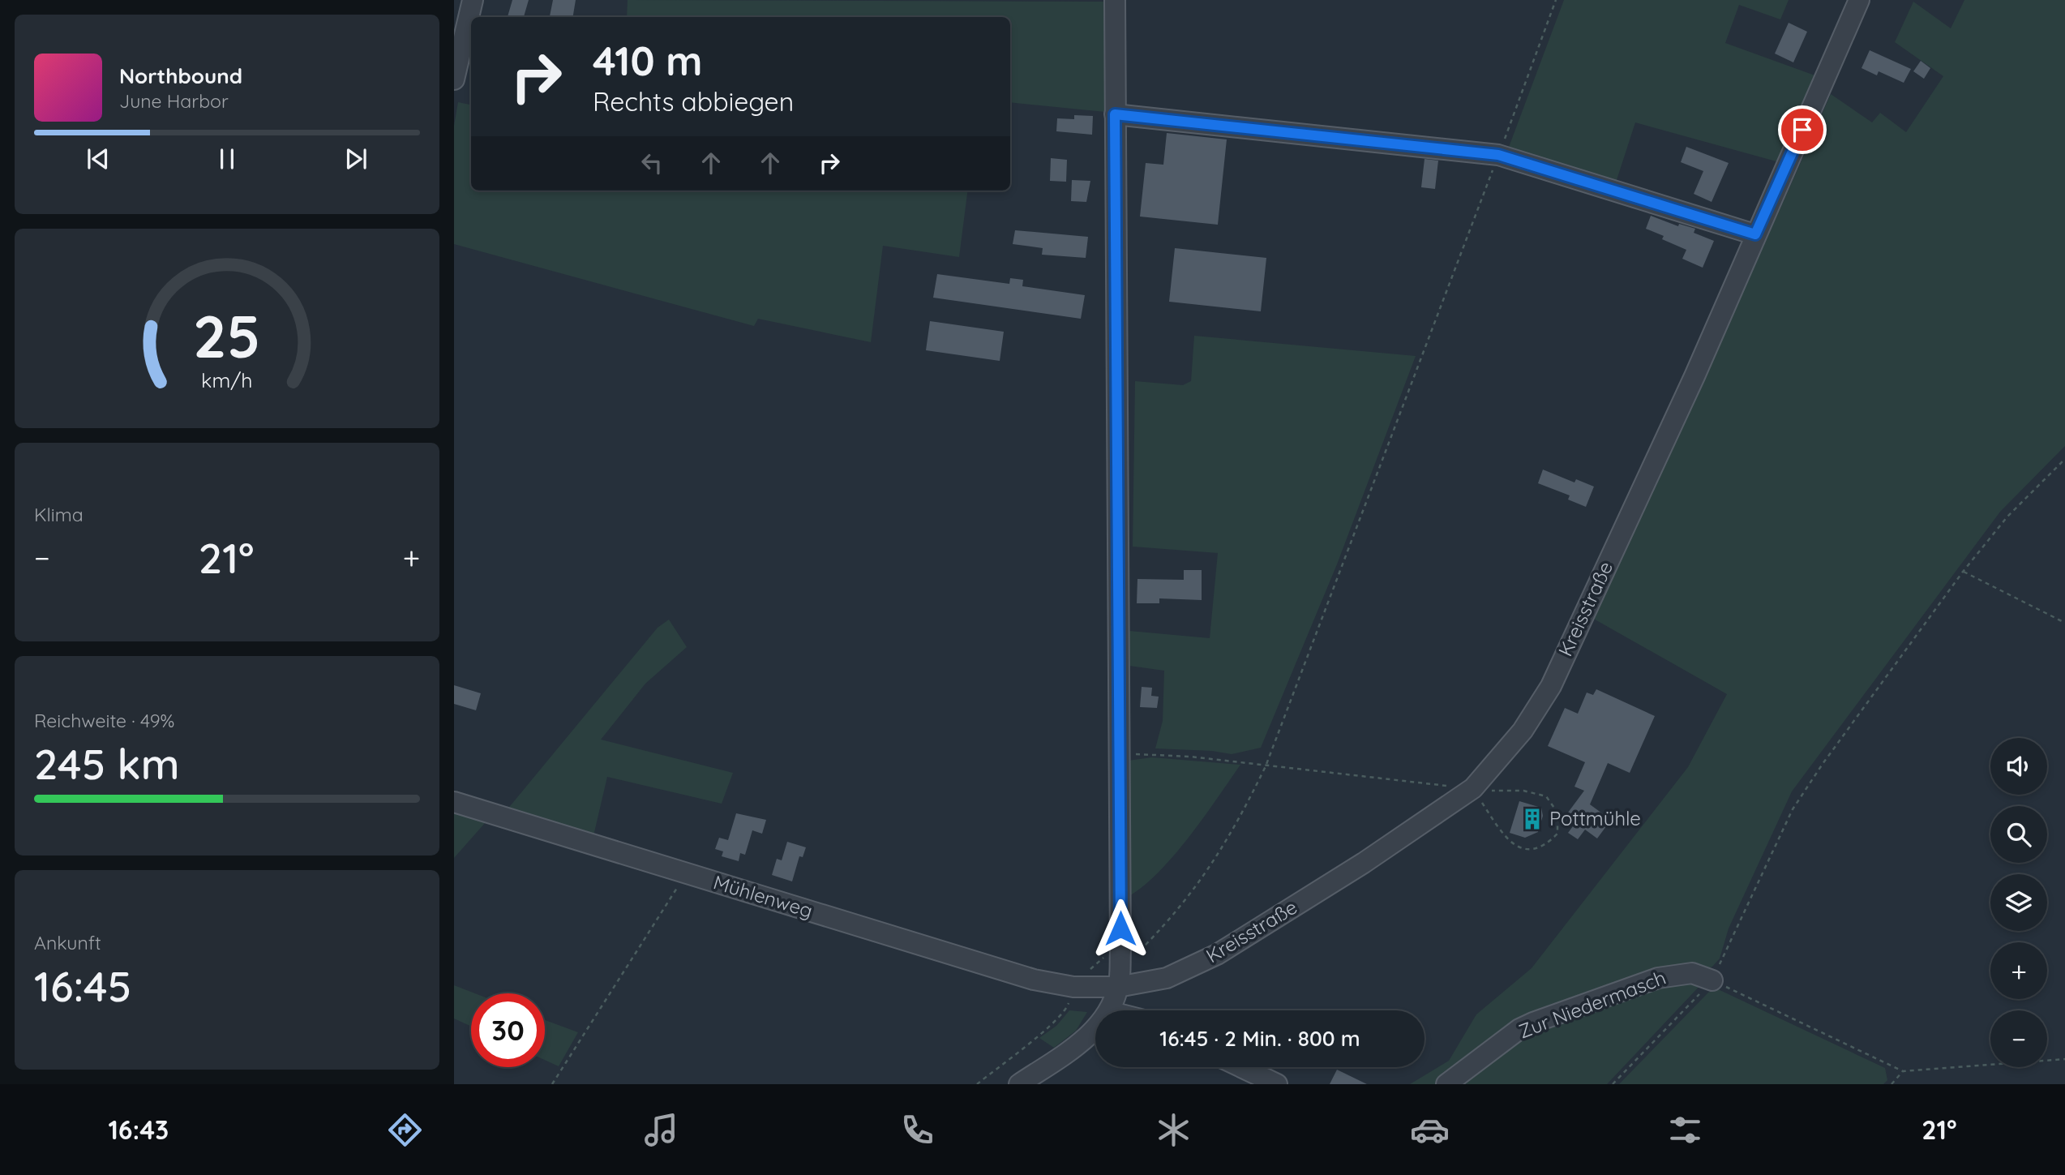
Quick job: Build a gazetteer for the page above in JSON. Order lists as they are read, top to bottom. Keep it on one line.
{"streets":{"street":["Kreisstraße","Mühlenweg","Zur Niedermasch"]},"crossings":[["Kreisstraße","Mühlenweg"]],"places":{"building":["Pottmühle"]},"page":{"turn":["410 m","Rechts abbiegen"],"song":["Northbound","June Harbor"],"tile":["Klima",["Reichweite · 49%","245 km"],["Ankunft","16:45"]],"heat":["−","21°","+"],"map_buttons":["+","−"],"limit":"30","trip":"16:45 · 2 Min. · 800 m","tabs":["16:43","21°"],"gauge":["25","km/h"]}}
